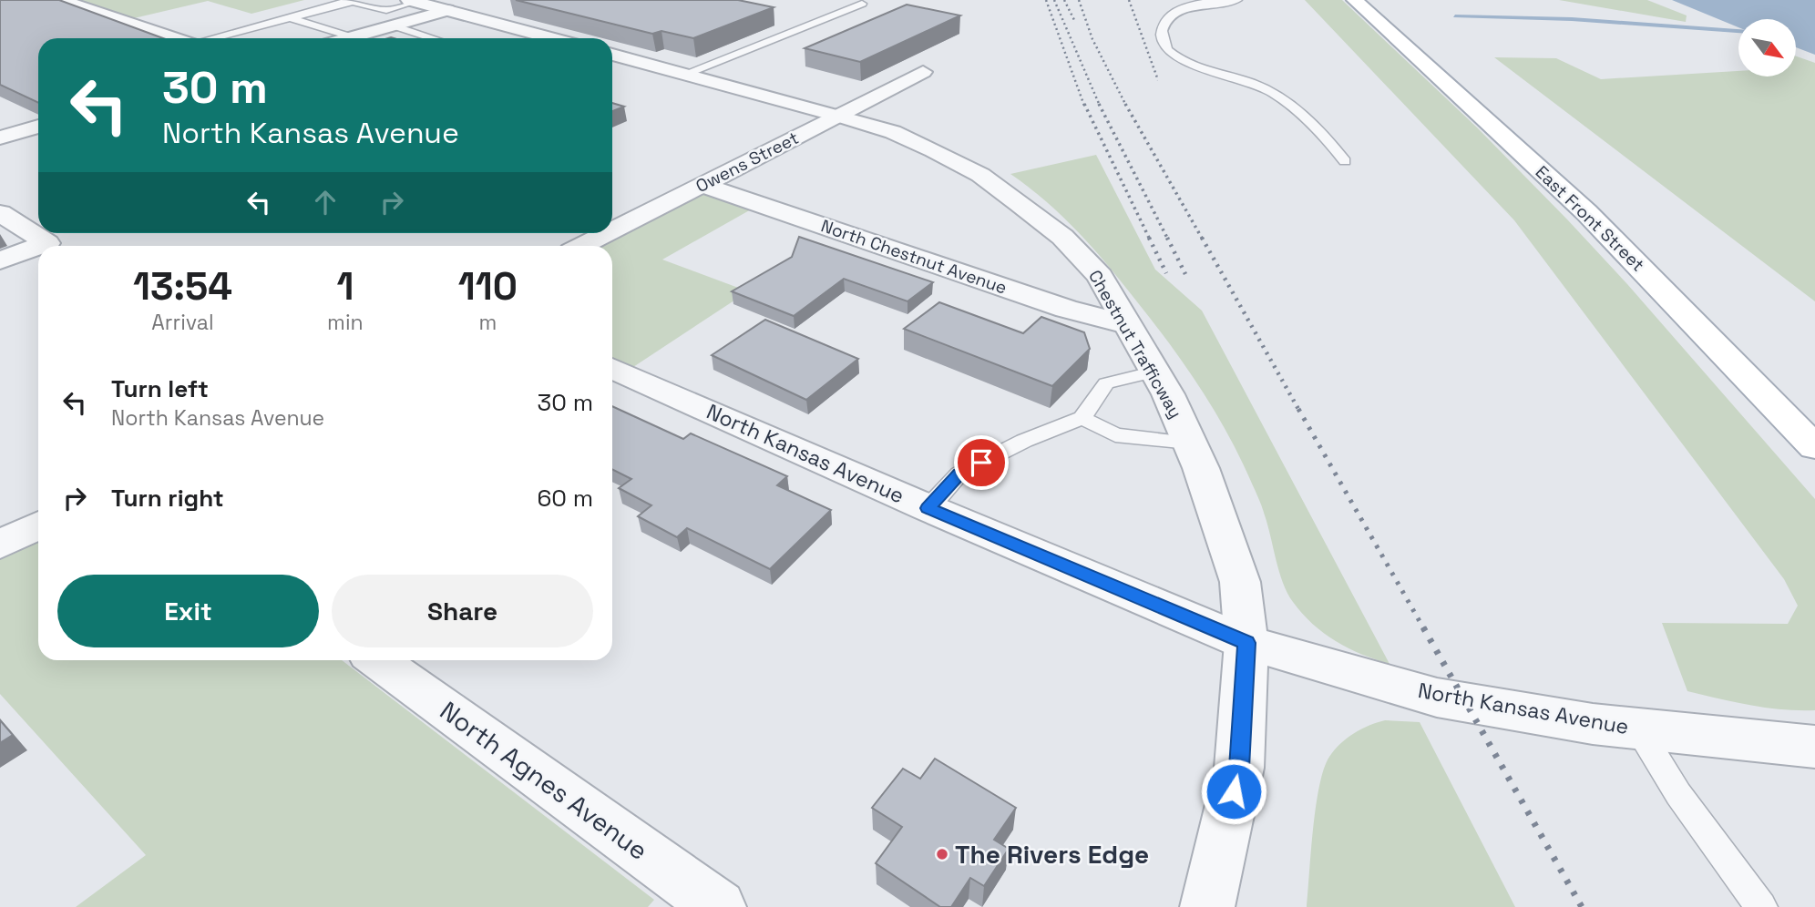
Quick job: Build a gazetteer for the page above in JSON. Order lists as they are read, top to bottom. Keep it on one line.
{"streets":{"main road":["East Front Street"],"street":["Owens Street","North Chestnut Avenue","Chestnut Trafficway","North Kansas Avenue","North Agnes Avenue"]},"crossings":[["Owens Street","North Chestnut Avenue"],["Owens Street","Chestnut Trafficway"],["North Chestnut Avenue","Chestnut Trafficway"],["Chestnut Trafficway","North Kansas Avenue"]],"places":["The Rivers Edge"],"north":"bottom right","page":{"turn":["30 m","North Kansas Avenue"],"eta":["13:54","Arrival","1","min","110","m"],"list":[{"name":"Turn left","note":"North Kansas Avenue","value":"30 m"},{"name":"Turn right","value":"60 m"}],"buttons":["Exit","Share"]}}
